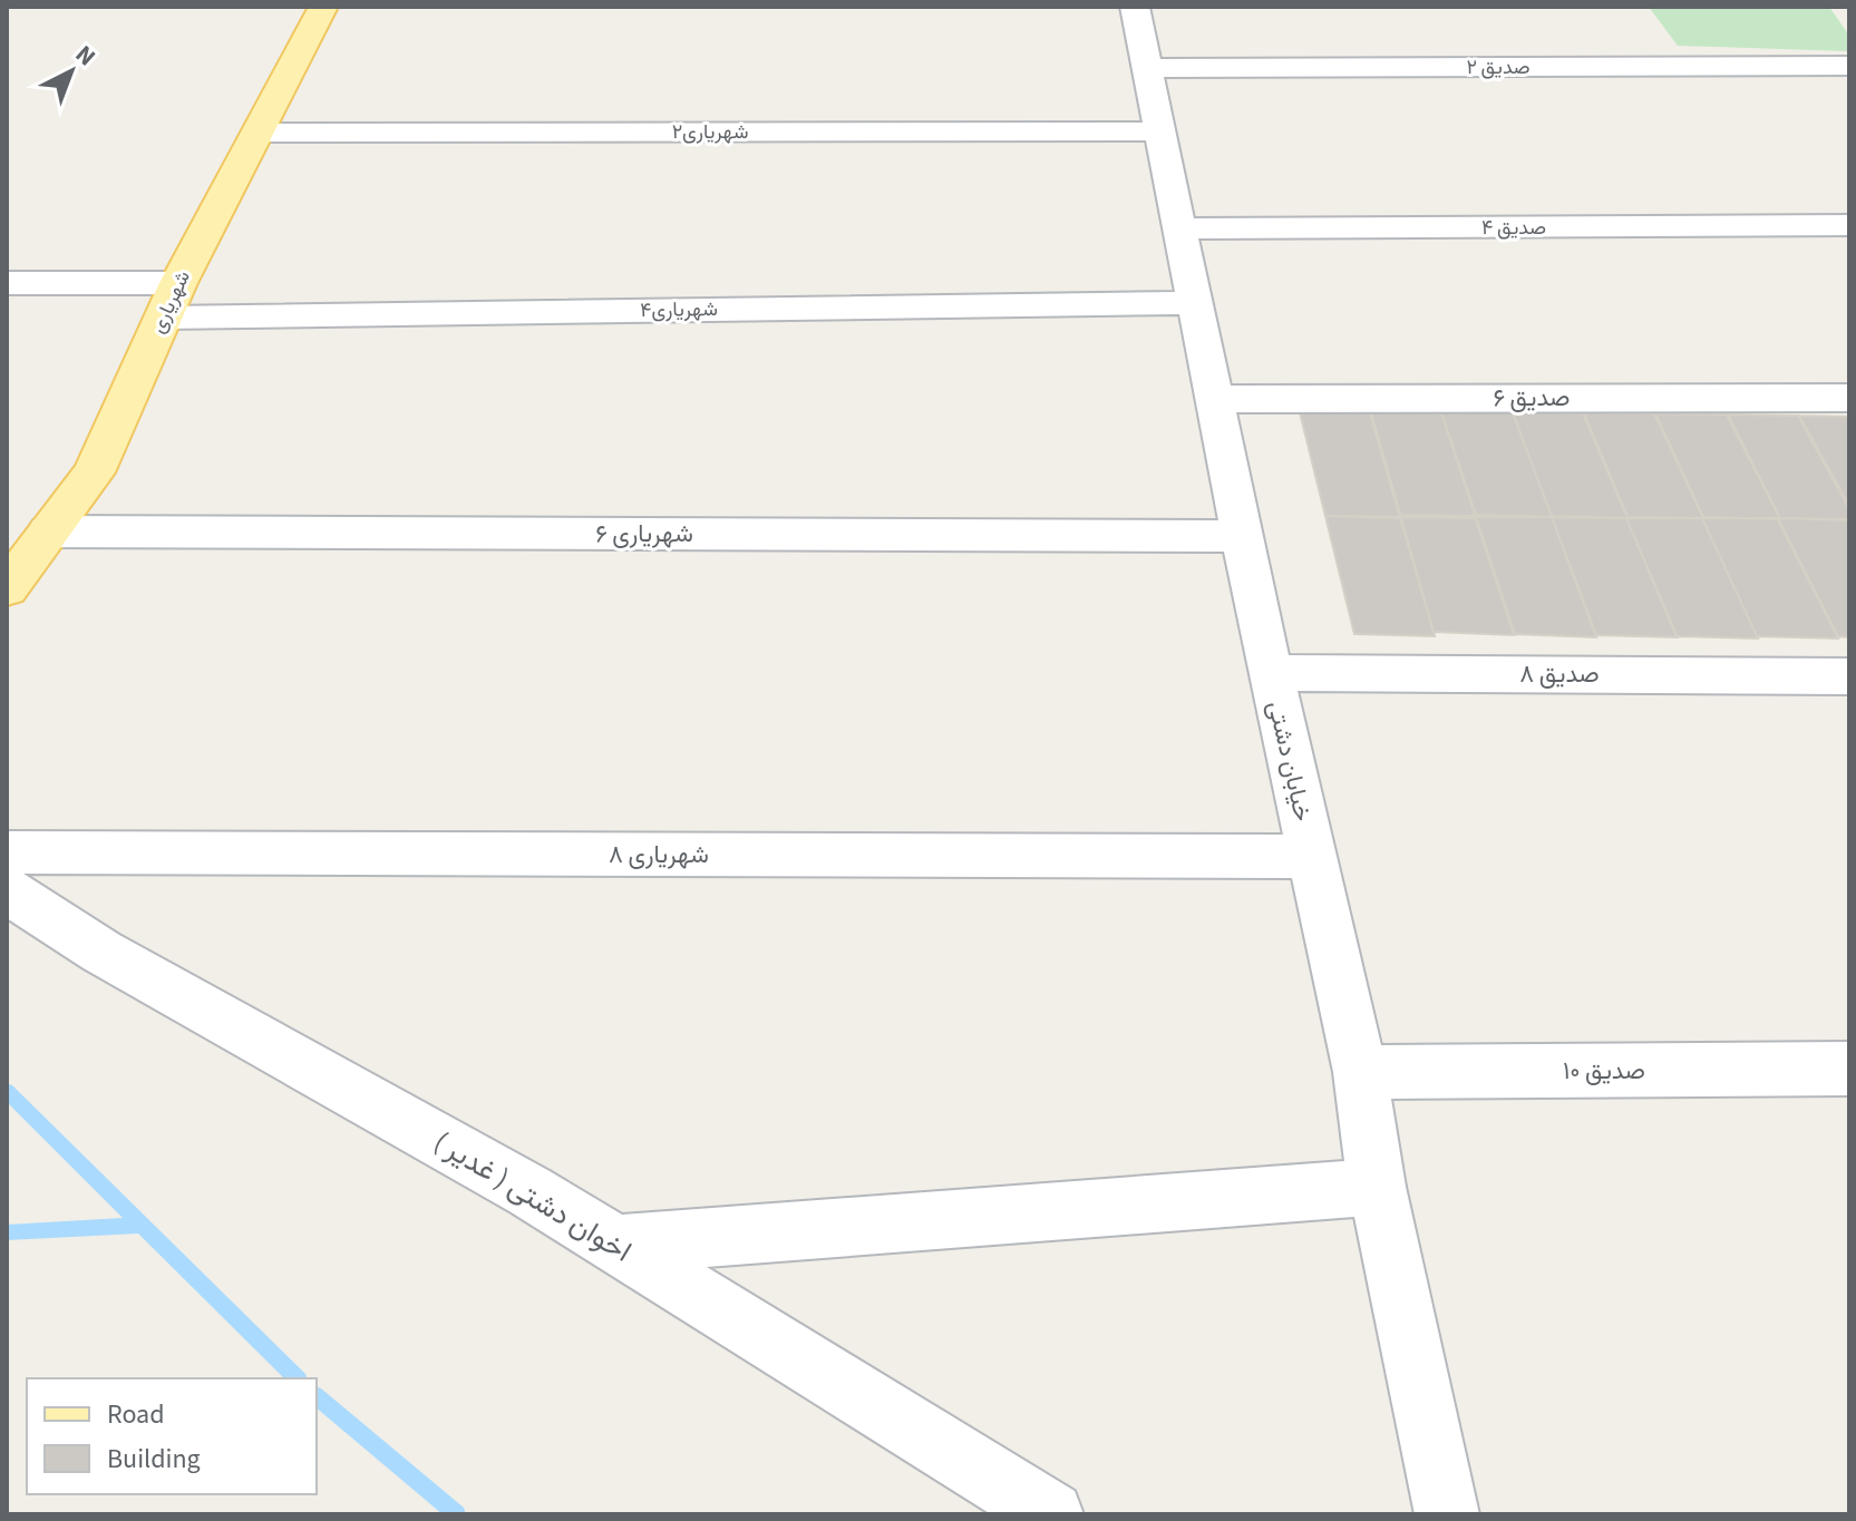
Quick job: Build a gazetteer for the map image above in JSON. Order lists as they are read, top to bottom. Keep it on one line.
{"streets":{"main road":["شهریاری"],"street":["صدیق ۲","شهریاری۲","صدیق ۴","شهریاری۴","صدیق ۶","شهریاری ۶","صدیق ۸","خیابان دشتی","شهریاری ۸","صدیق ۱۰","اخوان دشتی ( غدیر )"]},"crossings":[["صدیق ۲","خیابان دشتی"],["شهریاری۲","شهریاری"],["شهریاری۲","خیابان دشتی"],["صدیق ۴","خیابان دشتی"],["شهریاری","شهریاری۴"],["شهریاری","شهریاری ۶"],["شهریاری۴","خیابان دشتی"],["صدیق ۶","خیابان دشتی"],["شهریاری ۶","خیابان دشتی"],["صدیق ۸","خیابان دشتی"],["خیابان دشتی","شهریاری ۸"],["خیابان دشتی","صدیق ۱۰"]],"legend":["Road","Building"],"north":"top right"}
